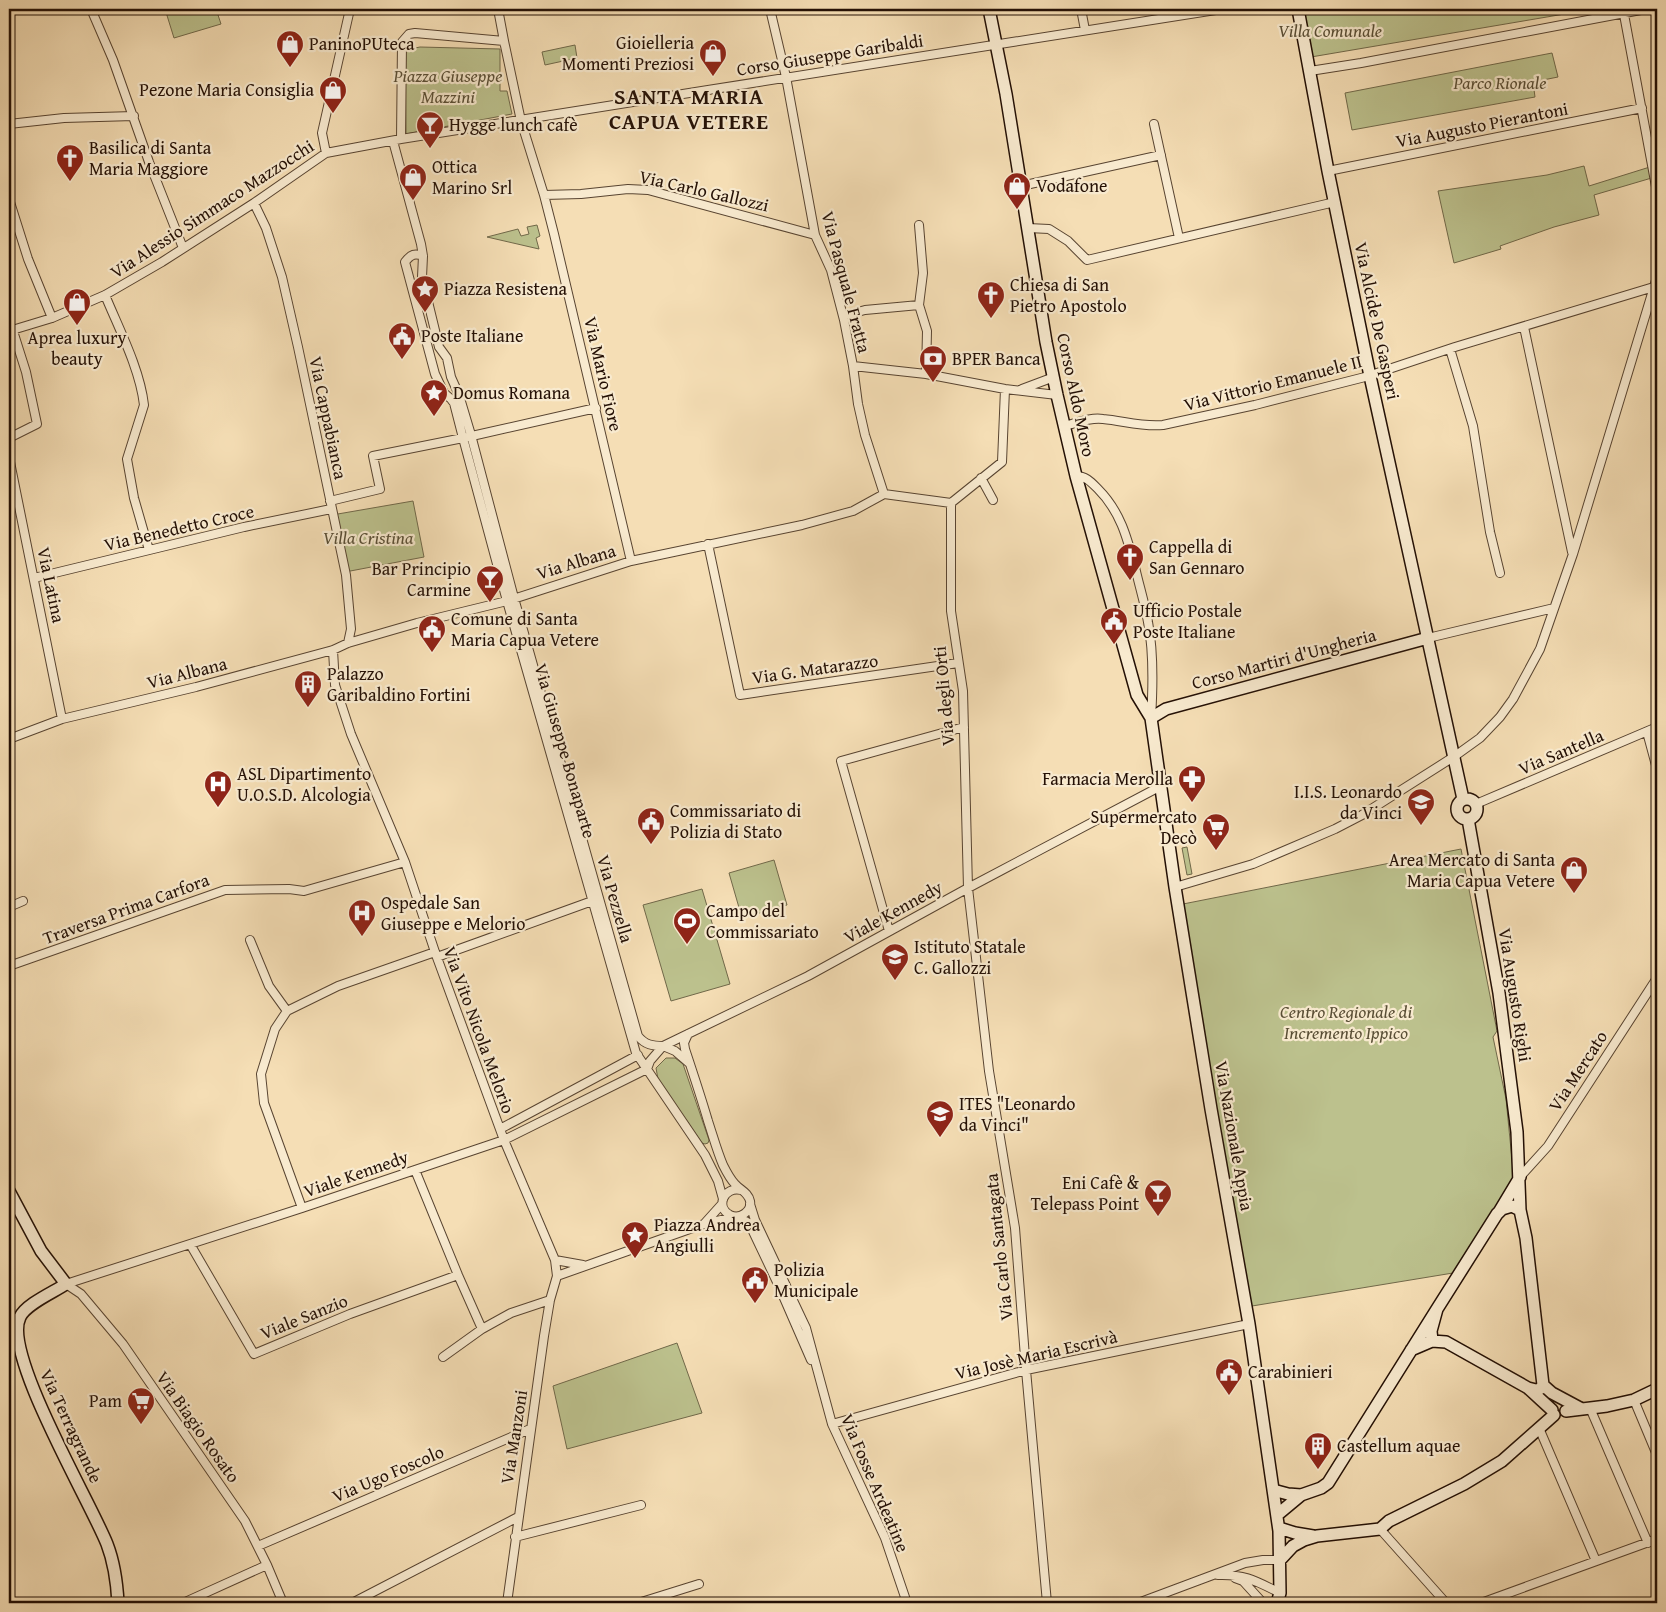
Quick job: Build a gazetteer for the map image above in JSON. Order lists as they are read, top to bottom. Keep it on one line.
{"streets":{"main road":["Via Alcide De Gasperi","Corso Aldo Moro","Corso Martiri d'Ungheria","Via Augusto Righi","Via Nazionale Appia","Via Terragrande"],"street":["Corso Giuseppe Garibaldi","Via Augusto Pierantoni","Via Carlo Gallozzi","Via Alessio Simmaco Mazzocchi","Via Pasquale Fratta","Via Mario Fiore","Via Vittorio Emanuele II","Via Cappabianca","Via Benedetto Croce","Via Albana","Via Latina","Via G. Matarazzo","Via degli Orti","Via Santella","Via Pezzella","Traversa Prima Carfora","Viale Kennedy","Via Vito Nicola Melorio","Via Mercato","Via Carlo Santagata","Viale Sanzio","Via Josè Maria Escrivà","Via Biagio Rosato","Via Manzoni","Via Ugo Foscolo","Via Fosse Ardeatine"]},"crossings":[["Corso Giuseppe Garibaldi","Via Pasquale Fratta"],["Corso Giuseppe Garibaldi","Corso Aldo Moro"],["Via Augusto Pierantoni","Via Alcide De Gasperi"],["Via Carlo Gallozzi","Via Pasquale Fratta"],["Via Carlo Gallozzi","Via Mario Fiore"],["Via Alessio Simmaco Mazzocchi","Via Cappabianca"],["Via Pasquale Fratta","Via Albana"],["Via Alcide De Gasperi","Via Vittorio Emanuele II"],["Via Alcide De Gasperi","Corso Martiri d'Ungheria"],["Via Mario Fiore","Via Albana"],["Via Vittorio Emanuele II","Corso Aldo Moro"],["Corso Aldo Moro","Corso Martiri d'Ungheria"],["Corso Aldo Moro","Via Nazionale Appia"],["Via Cappabianca","Via Benedetto Croce"],["Via Cappabianca","Via Albana"],["Via Benedetto Croce","Via Latina"],["Via Albana","Via Latina"],["Via Albana","Via G. Matarazzo"],["Via Albana","Via Pezzella"],["Via Albana","Via Vito Nicola Melorio"],["Corso Martiri d'Ungheria","Via Nazionale Appia"],["Via G. Matarazzo","Via degli Orti"],["Via degli Orti","Viale Kennedy"],["Via degli Orti","Via Carlo Santagata"],["Via Santella","Via Augusto Righi"],["Via Pezzella","Viale Kennedy"],["Traversa Prima Carfora","Via Vito Nicola Melorio"],["Viale Kennedy","Via Vito Nicola Melorio"],["Viale Kennedy","Via Nazionale Appia"],["Viale Kennedy","Via Carlo Santagata"],["Viale Kennedy","Viale Sanzio"],["Viale Kennedy","Via Terragrande"],["Viale Kennedy","Via Biagio Rosato"],["Viale Kennedy","Via Fosse Ardeatine"],["Via Augusto Righi","Via Mercato"],["Via Vito Nicola Melorio","Via Manzoni"],["Via Nazionale Appia","Via Josè Maria Escrivà"],["Via Carlo Santagata","Via Josè Maria Escrivà"],["Via Josè Maria Escrivà","Via Fosse Ardeatine"],["Via Terragrande","Via Biagio Rosato"],["Via Biagio Rosato","Via Ugo Foscolo"],["Via Manzoni","Via Ugo Foscolo"]],"districts":["SANTA MARIA CAPUA VETERE"],"parks":["Villa Comunale","Piazza Giuseppe Mazzini","Parco Rionale","Villa Cristina","Centro Regionale di Incremento Ippico"],"places":{"shop":["PaninoPUteca","Gioielleria Momenti Preziosi","Pezone Maria Consiglia","Ottica Marino Srl","Vodafone","Aprea luxury beauty","Area Mercato di Santa Maria Capua Vetere"],"bar":["Hygge lunch cafè","Bar Principio Carmine","Eni Cafè & Telepass Point"],"church":["Basilica di Santa Maria Maggiore","Chiesa di San Pietro Apostolo","Cappella di San Gennaro"],"place":["Piazza Resistena","Domus Romana","Piazza Andrea Angiulli"],"public building":["Poste Italiane","Ufficio Postale Poste Italiane","Comune di Santa Maria Capua Vetere","Commissariato di Polizia di Stato","Polizia Municipale","Carabinieri"],"bank":["BPER Banca"],"building":["Palazzo Garibaldino Fortini","Castellum aquae"],"pharmacy":["Farmacia Merolla"],"hospital":["ASL Dipartimento U.O.S.D. Alcologia","Ospedale San Giuseppe e Melorio"],"school or university":["I.I.S. Leonardo da Vinci","Istituto Statale C. Gallozzi","ITES \"Leonardo da Vinci\""],"supermarket":["Supermercato Decò","Pam"],"sports":["Campo del Commissariato"]}}
